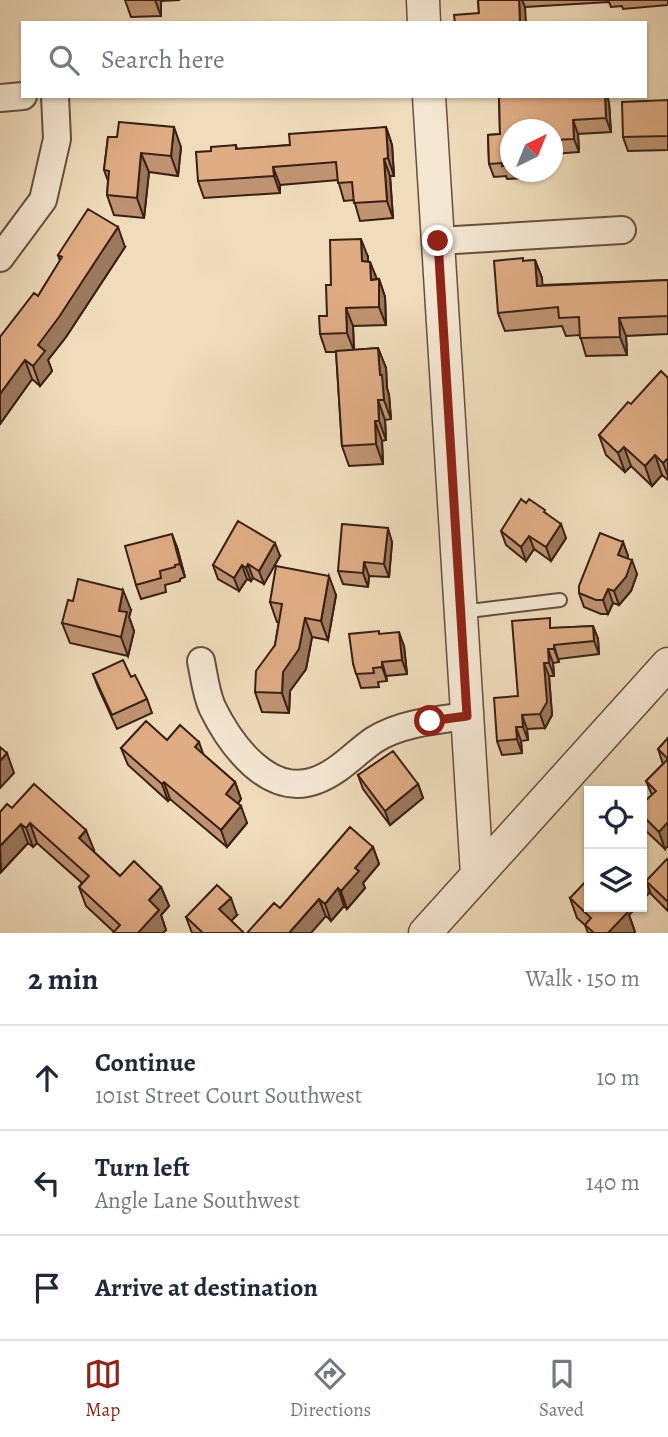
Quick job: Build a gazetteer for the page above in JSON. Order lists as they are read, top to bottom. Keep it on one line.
{"north":"top right","page":{"search":"Search here","heading":["2 min","Walk · 150 m"],"list":[["Continue","101st Street Court Southwest","10 m"],["Turn left","Angle Lane Southwest","140 m"],"Arrive at destination"],"nav":["Map","Directions","Saved"]}}
